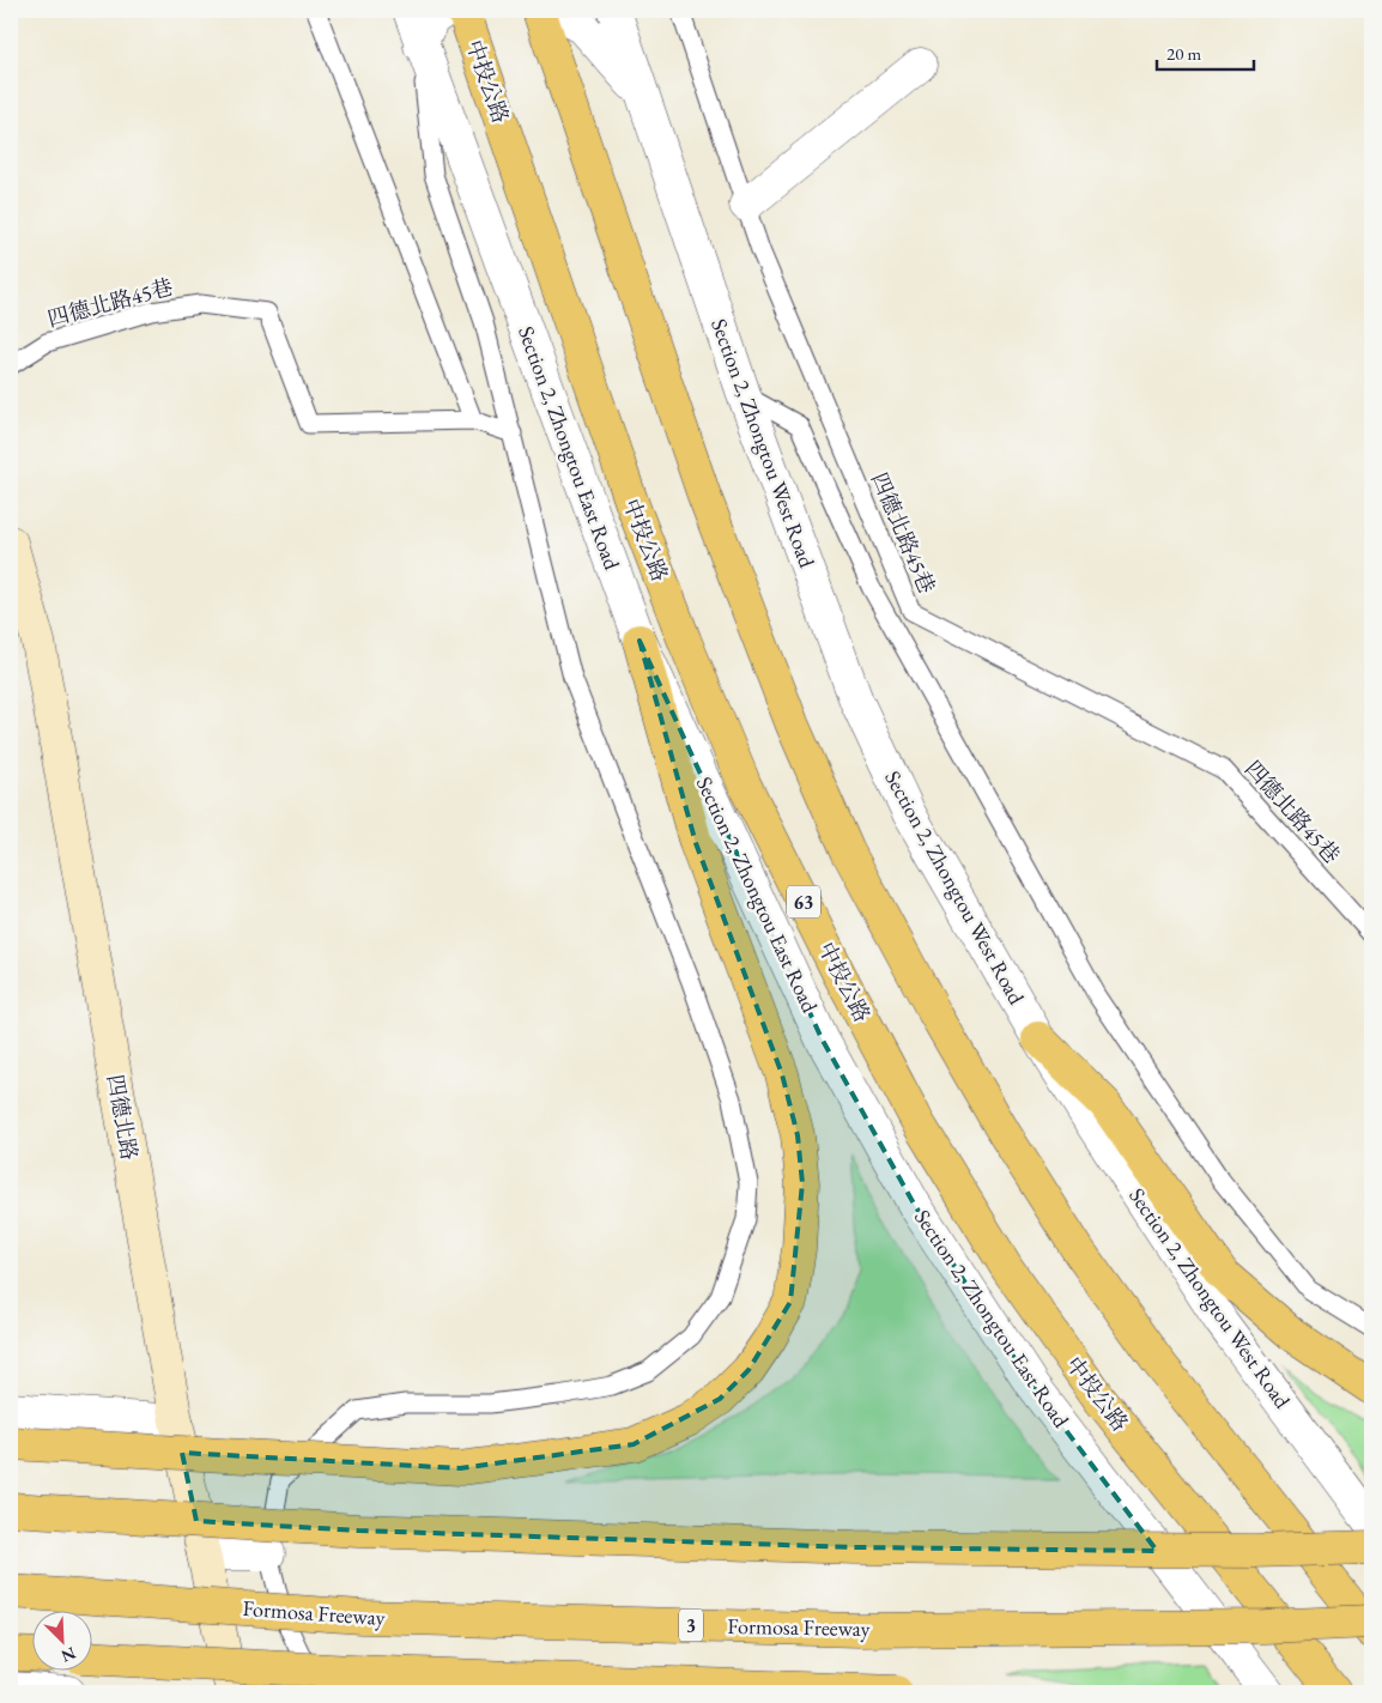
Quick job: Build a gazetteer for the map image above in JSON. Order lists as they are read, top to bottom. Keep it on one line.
{"streets":{"main road":["中投公路","63","Formosa Freeway","3"],"street":["Section 2, Zhongtou West Road","Section 2, Zhongtou East Road","四德北路"],"lane":["四德北路45巷"]},"scale_bar":"20 m","north":"bottom right"}
